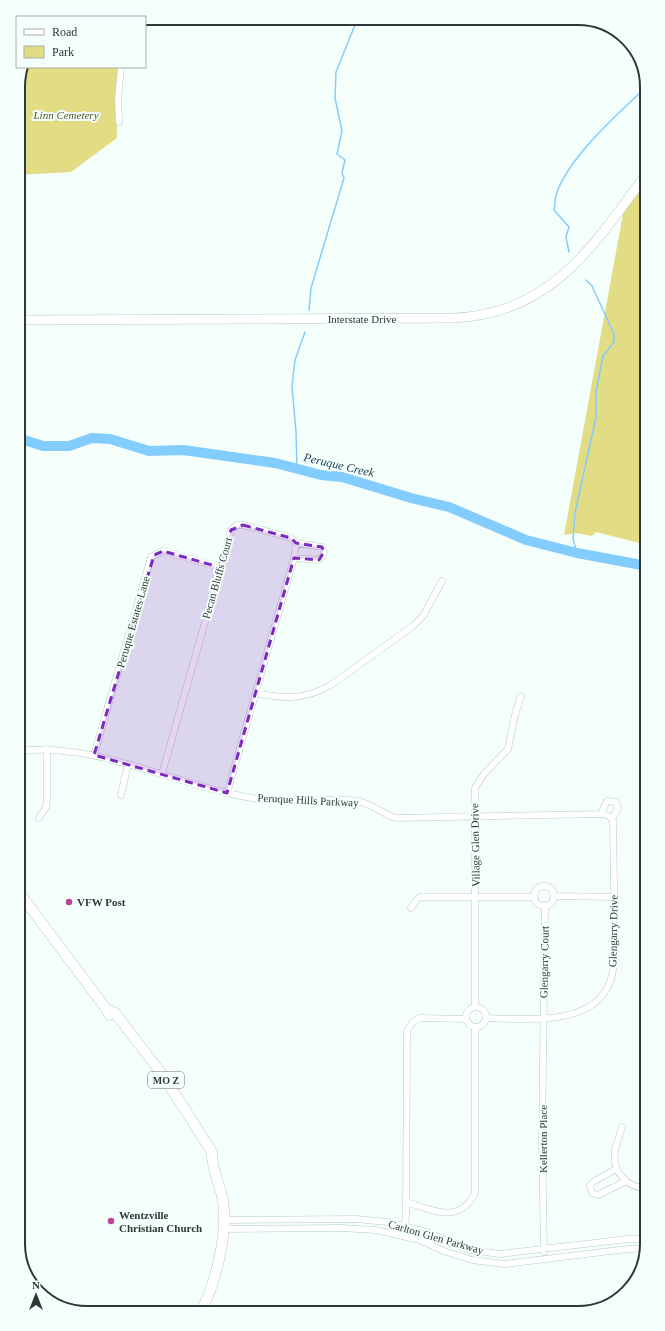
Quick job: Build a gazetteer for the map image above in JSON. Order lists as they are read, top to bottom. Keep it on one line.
{"streets":{"main road":["Interstate Drive","MO Z"],"street":["Pecan Bluffs Court","Peruque Estates Lane","Peruque Hills Parkway","Village Glen Drive","Glengarry Drive","Glengarry Court","Kellerton Place","Carlton Glen Parkway"]},"crossings":[["Pecan Bluffs Court","Peruque Estates Lane"],["Pecan Bluffs Court","Peruque Hills Parkway"],["Peruque Estates Lane","Peruque Hills Parkway"],["Peruque Hills Parkway","Village Glen Drive"],["Peruque Hills Parkway","Glengarry Drive"],["Village Glen Drive","Glengarry Drive"],["Glengarry Drive","Glengarry Court"],["Glengarry Drive","Kellerton Place"],["Glengarry Court","Kellerton Place"],["MO Z","Carlton Glen Parkway"],["Kellerton Place","Carlton Glen Parkway"]],"water":["Peruque Creek"],"parks":["Linn Cemetery"],"places":["VFW Post","Wentzville Christian Church"],"legend":["Road","Park"],"north":"top"}
